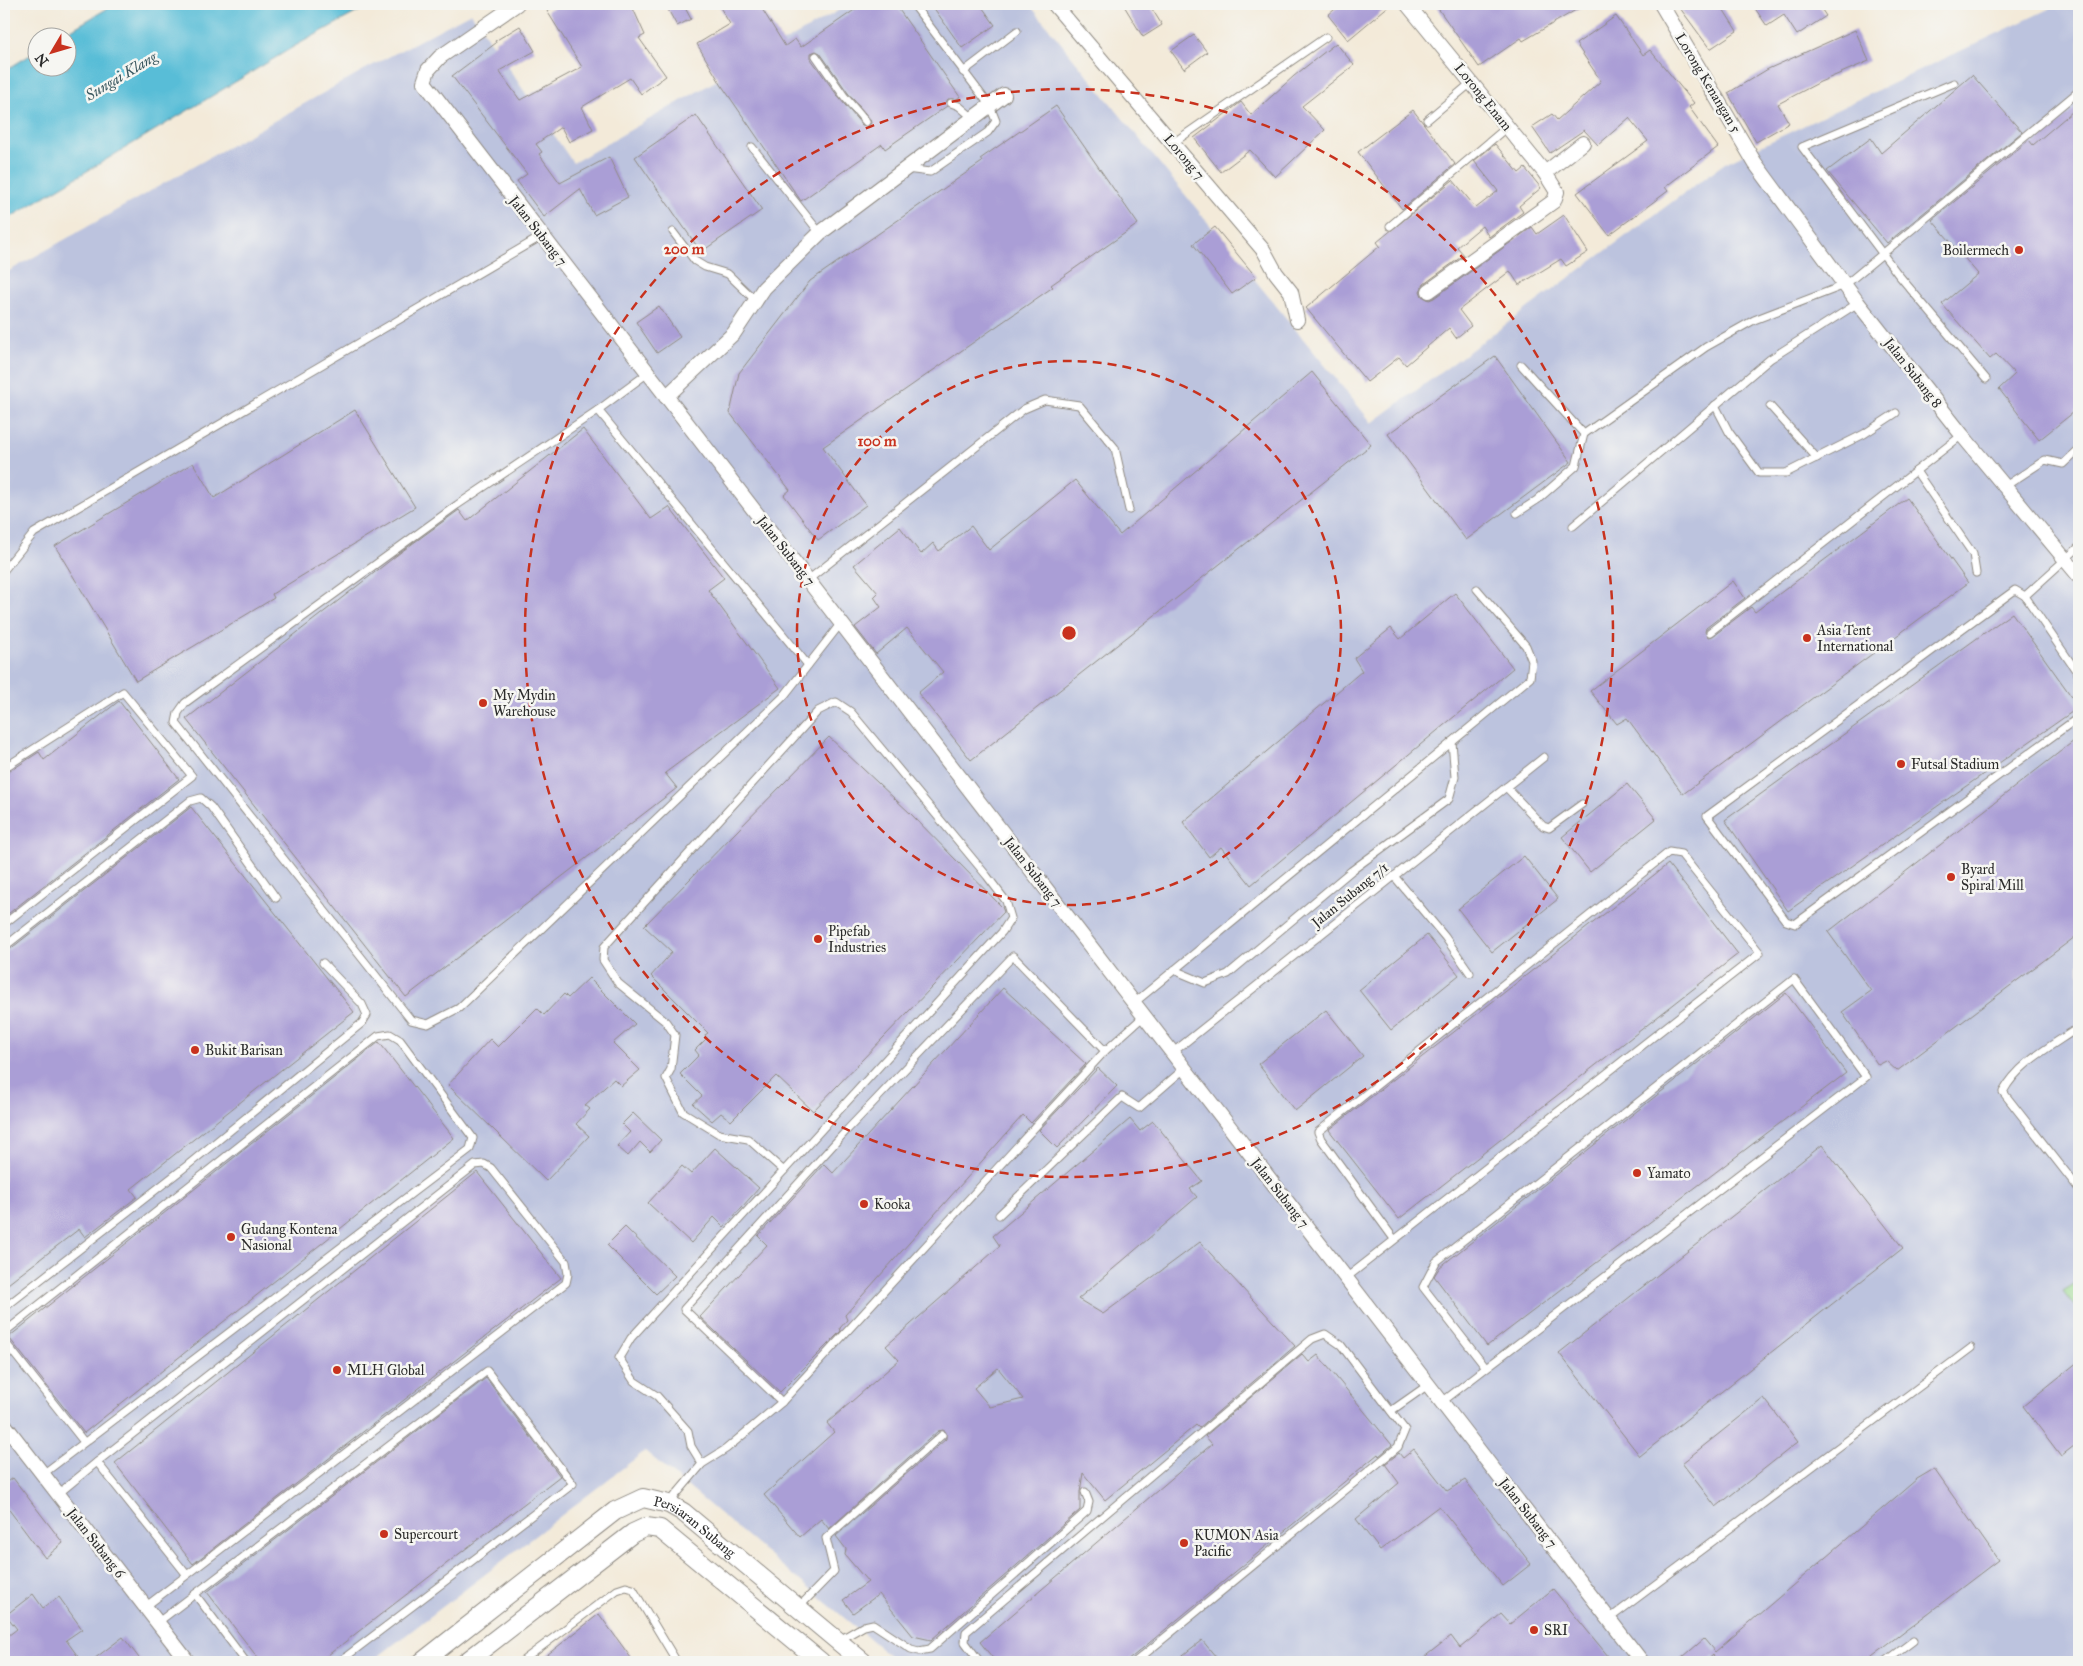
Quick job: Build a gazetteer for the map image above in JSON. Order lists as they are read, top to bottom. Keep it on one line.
{"streets":{"street":["Lorong Kenangan 5","Lorong Enam","Lorong 7","Jalan Subang 7","Jalan Subang 8","Persiaran Subang","Jalan Subang 6"],"lane":["Jalan Subang 7/1"]},"crossings":[["Lorong Kenangan 5","Jalan Subang 8"],["Jalan Subang 7","Jalan Subang 7/1"]],"water":["Sungai Klang"],"places":["Boilermech","Asia Tent International","My Mydin Warehouse","Futsal Stadium","Byard Spiral Mill","Pipefab Industries","Bukit Barisan","Yamato","Kooka","Gudang Kontena Nasional","MLH Global","Supercourt","KUMON Asia Pacific","SRI"],"north":"bottom left","rings":["200 m","100 m"]}
